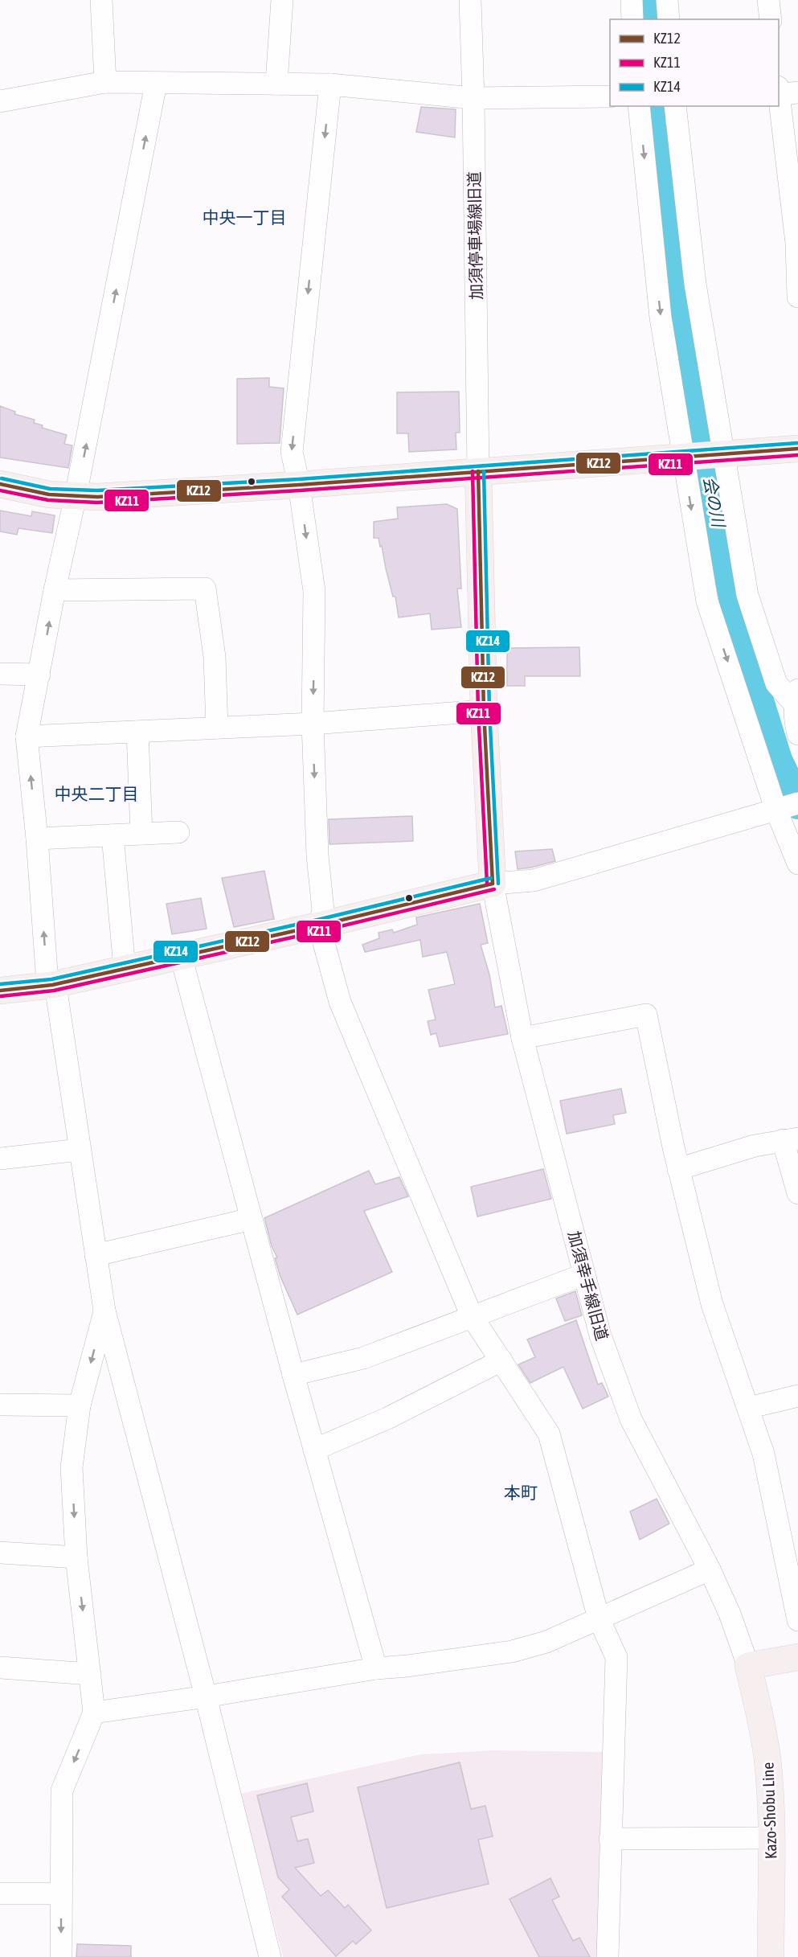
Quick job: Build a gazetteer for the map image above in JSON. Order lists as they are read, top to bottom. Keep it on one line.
{"streets":{"main road":["Kazo-Shobu Line"],"street":["加須停車場線旧道","加須幸手線旧道"]},"crossings":[["加須幸手線旧道","Kazo-Shobu Line"]],"districts":["中央一丁目","中央二丁目","本町"],"water":["会の川"],"lines":["transit line KZ14","transit line KZ12","transit line KZ11"],"legend":["KZ12","KZ11","KZ14"]}
